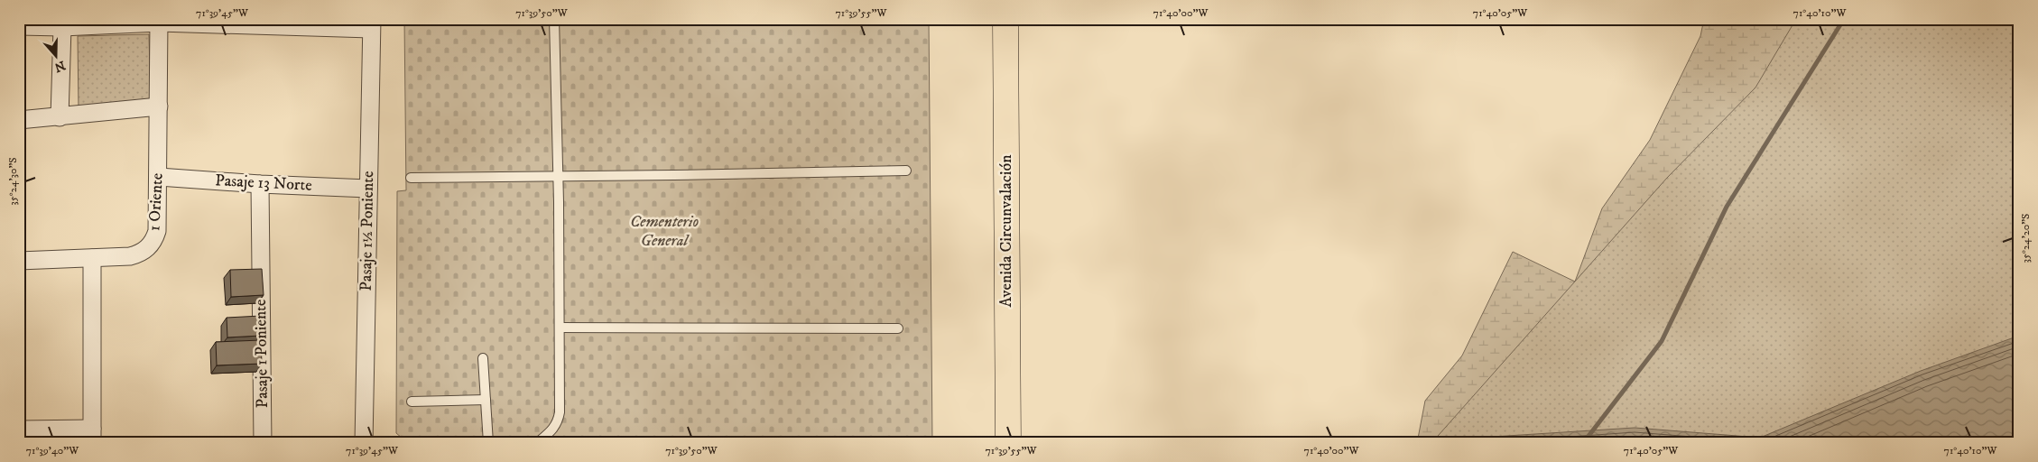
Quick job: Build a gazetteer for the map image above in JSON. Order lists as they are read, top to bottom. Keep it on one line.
{"streets":{"main road":["Avenida Circunvalación"],"street":["Pasaje 13 Norte","1 Oriente","Pasaje 1½ Poniente","Pasaje 1 Poniente"]},"crossings":[["Pasaje 13 Norte","1 Oriente"],["Pasaje 13 Norte","Pasaje 1½ Poniente"],["Pasaje 13 Norte","Pasaje 1 Poniente"]],"parks":["Cementerio General"],"north":"bottom","coordinates":["71°39'45\"W","71°39'50\"W","71°39'55\"W","71°40'00\"W","71°40'05\"W","71°40'10\"W","35°24'30\"S","35°24'20\"S","71°39'40\"W"]}
